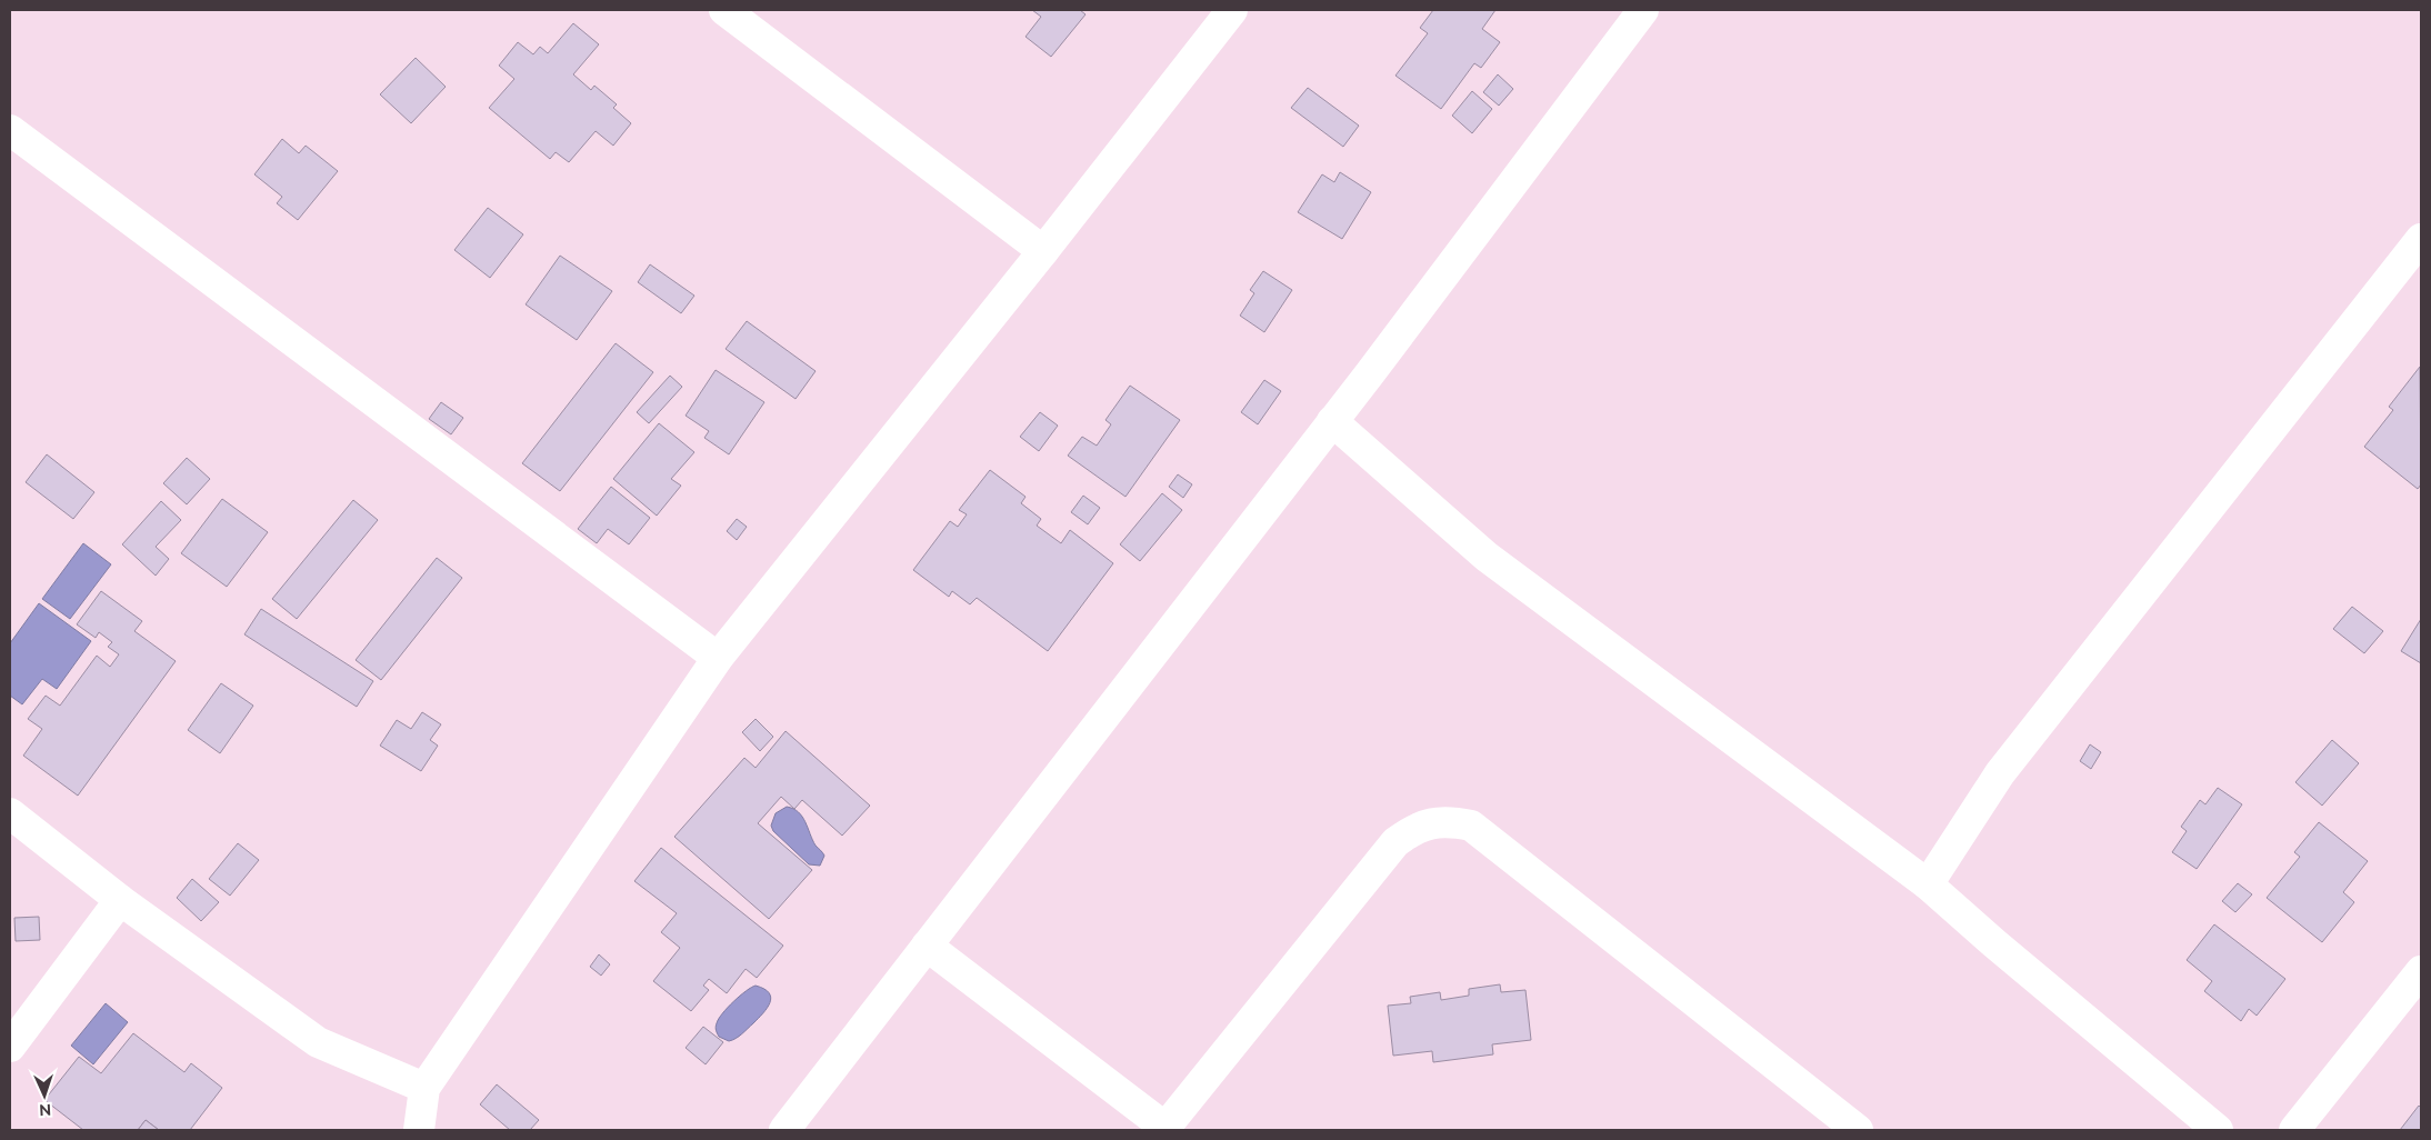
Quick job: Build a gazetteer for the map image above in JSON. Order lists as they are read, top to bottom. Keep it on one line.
{"north":"bottom"}
